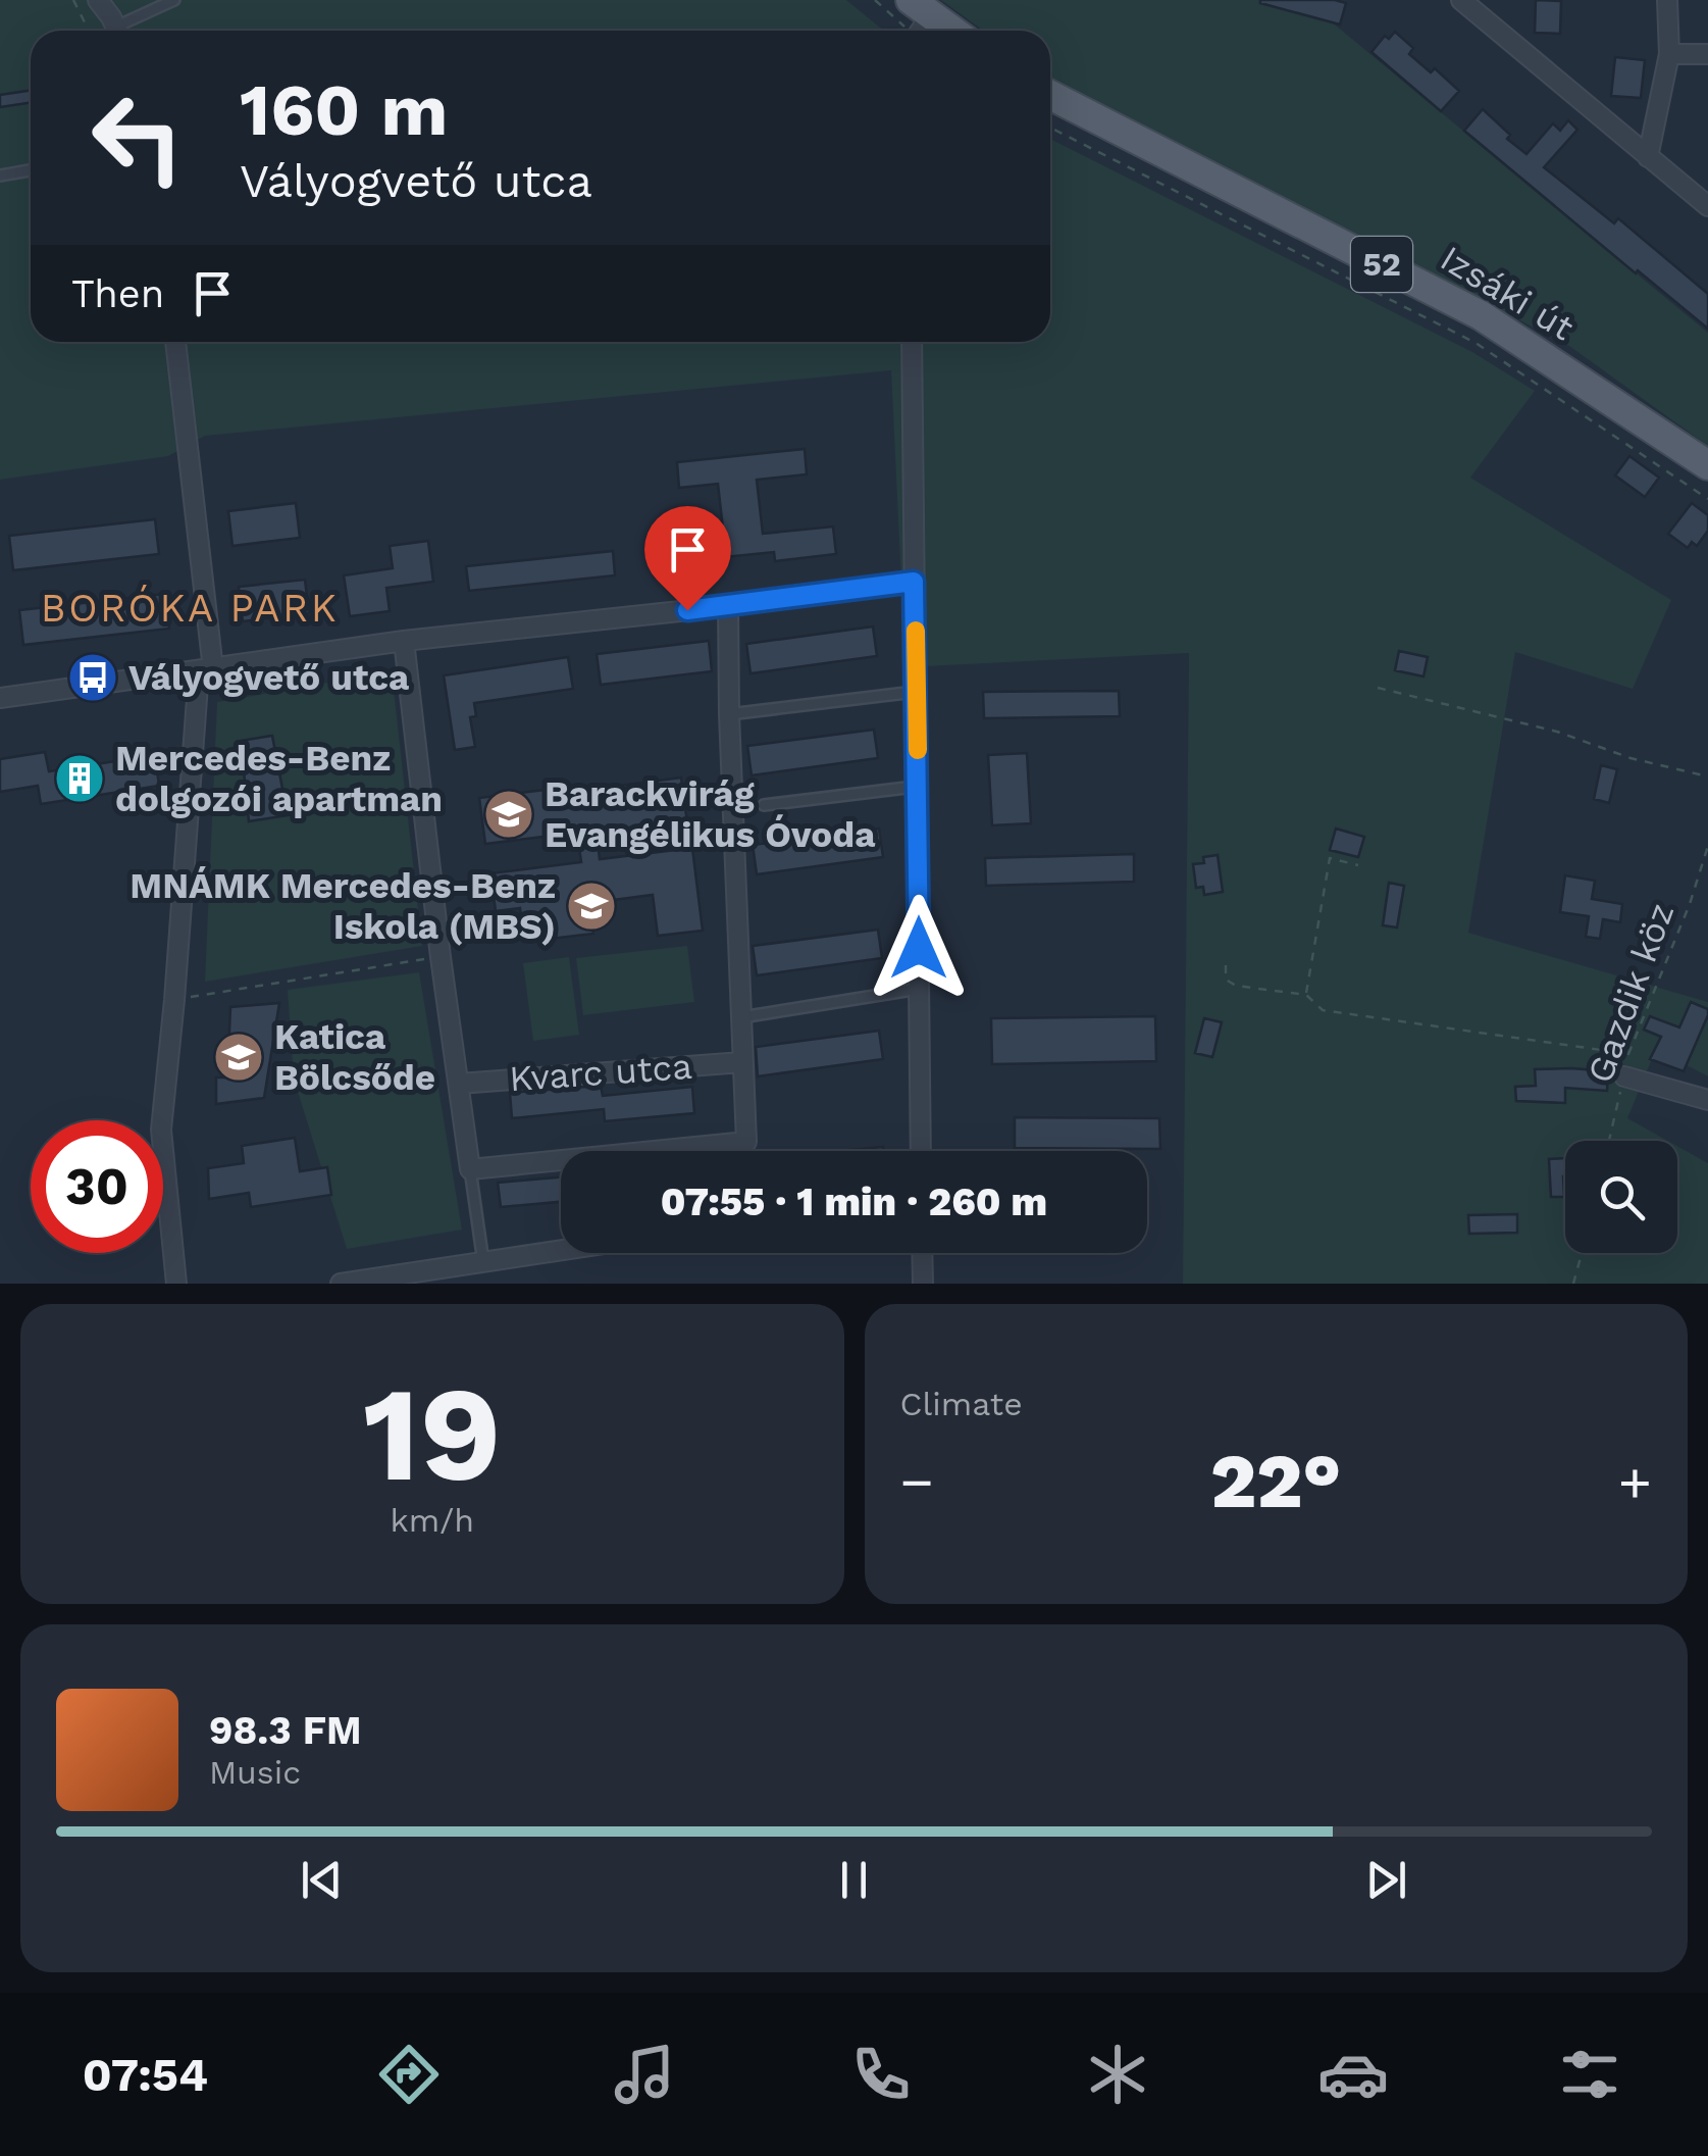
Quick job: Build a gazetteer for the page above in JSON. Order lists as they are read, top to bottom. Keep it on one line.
{"streets":{"main road":["52","Izsáki út"],"street":["Kvarc utca"],"path":["Gazdik köz"]},"districts":["BORÓKA PARK"],"places":{"bus stop":["Vályogvető utca"],"building":["Mercedes-Benz dolgozói apartman"],"school or university":["Barackvirág Evangélikus Óvoda","MNÁMK Mercedes-Benz Iskola (MBS)","Katica Bölcsőde"]},"page":{"turn":["160 m","Vályogvető utca"],"then":"Then","limit":"30","trip":"07:55 · 1 min · 260 m","tile":[["19","km/h"],"Climate"],"heat":["−","22°","+"],"song":["98.3 FM","Music"],"tabs":"07:54"}}
